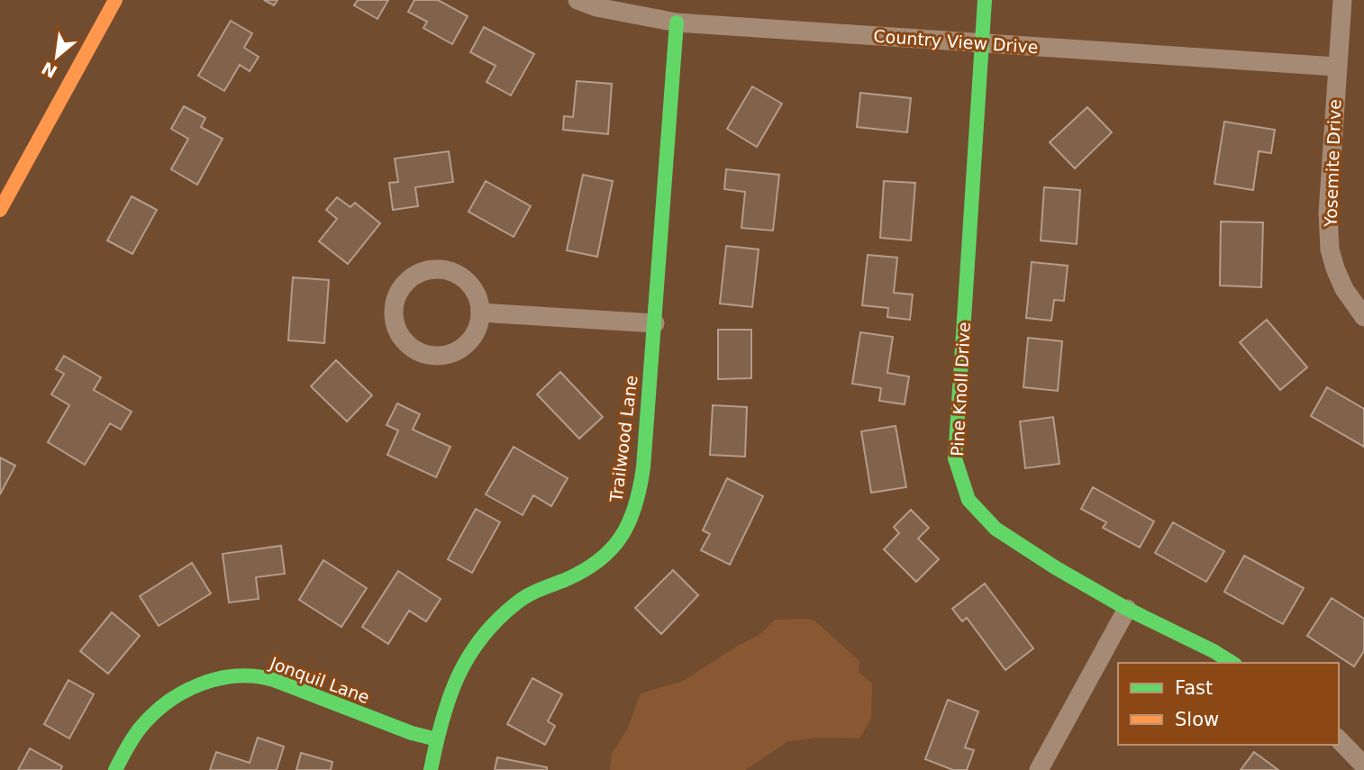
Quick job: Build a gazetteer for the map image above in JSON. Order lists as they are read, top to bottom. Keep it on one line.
{"streets":{"street":["Country View Drive","Yosemite Drive","Pine Knoll Drive","Trailwood Lane","Jonquil Lane"]},"crossings":[["Country View Drive","Yosemite Drive"],["Country View Drive","Pine Knoll Drive"],["Country View Drive","Trailwood Lane"],["Trailwood Lane","Jonquil Lane"]],"legend":["Fast","Slow"],"north":"bottom left"}
